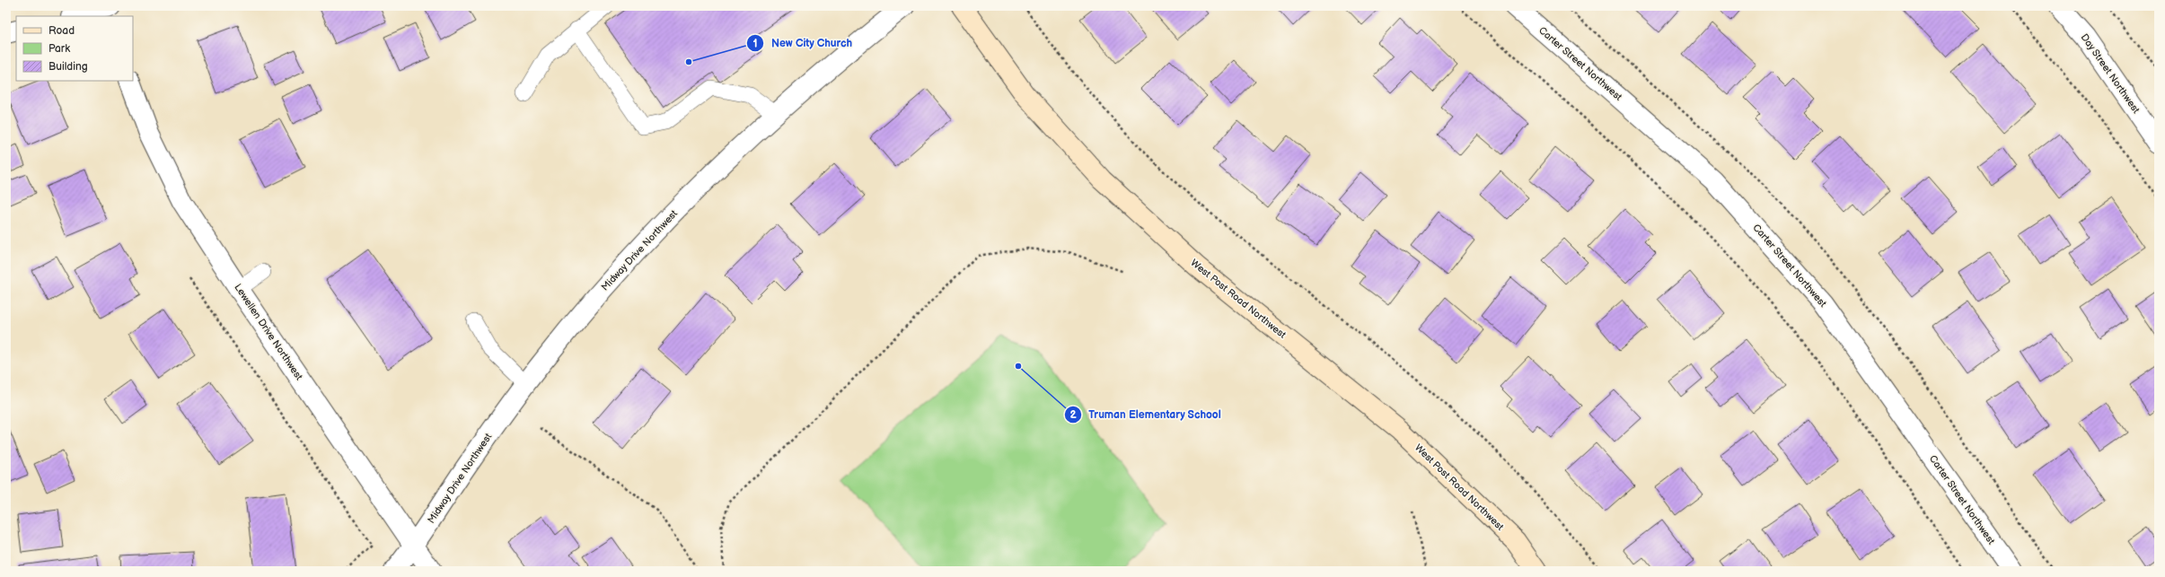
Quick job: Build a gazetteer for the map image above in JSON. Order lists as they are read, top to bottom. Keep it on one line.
{"streets":{"street":["Carter Street Northwest","Day Street Northwest","Midway Drive Northwest","West Post Road Northwest","Lewellen Drive Northwest"]},"crossings":[["Midway Drive Northwest","Lewellen Drive Northwest"]],"places":["New City Church","Truman Elementary School"],"legend":["Road","Park","Building"]}
